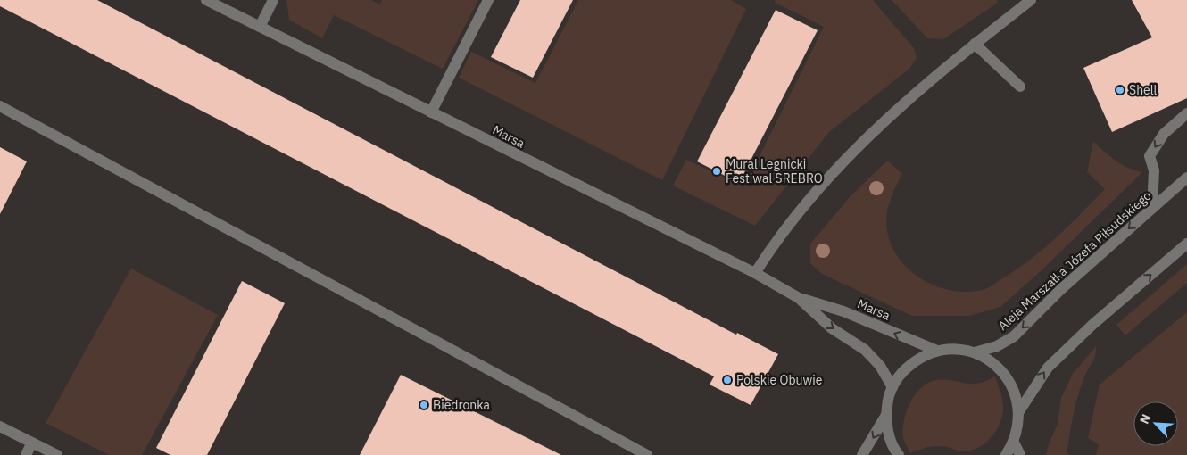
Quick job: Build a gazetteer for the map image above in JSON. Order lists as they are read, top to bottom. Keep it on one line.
{"streets":{"street":["Marsa","Aleja Marszałka Józefa Piłsudskiego"]},"places":["Shell","Mural Legnicki Festiwal SREBRO","Polskie Obuwie","Biedronka"],"north":"top left"}
